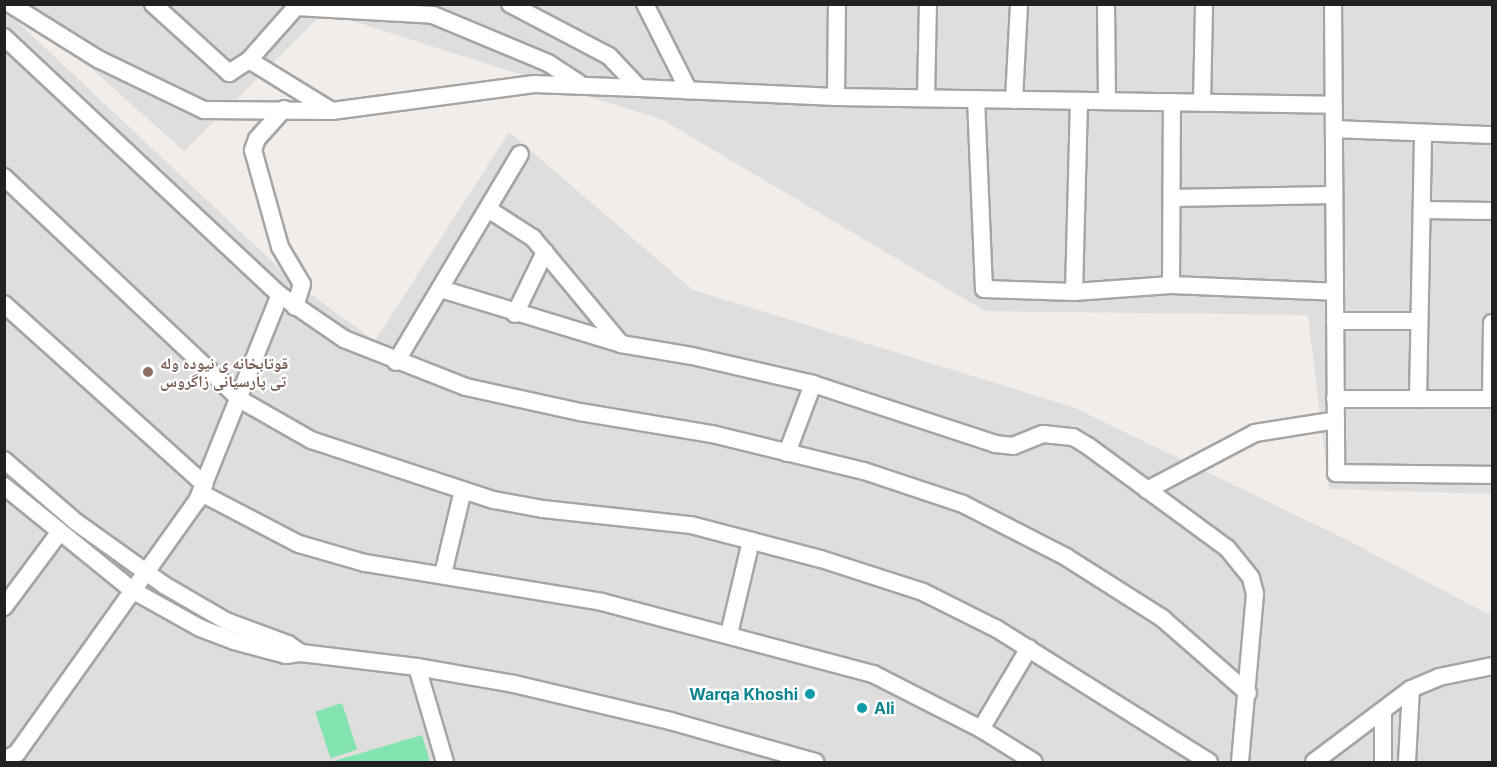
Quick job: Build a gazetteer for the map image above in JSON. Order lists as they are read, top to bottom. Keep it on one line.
{"places":["قوتابخانه ی نیوده وله تی پارسیانی زاگروس","Warqa Khoshi","Ali"]}
